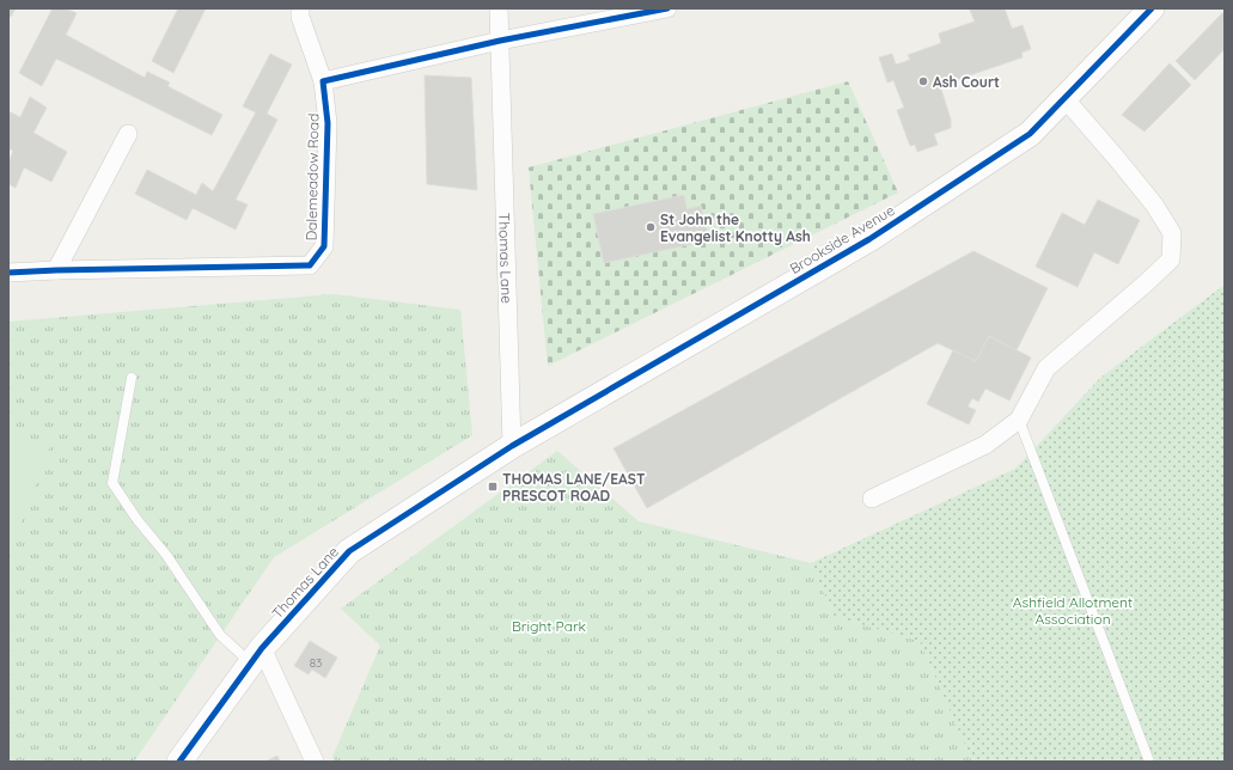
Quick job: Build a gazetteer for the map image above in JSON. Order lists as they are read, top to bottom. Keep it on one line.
{"streets":{"street":["Dalemeadow Road","Brookside Avenue","Thomas Lane"]},"crossings":[["Brookside Avenue","Thomas Lane"]],"parks":["Ashfield Allotment Association","Bright Park"],"places":{"other":["Ash Court","St John the Evangelist Knotty Ash"],"transit":["THOMAS LANE/EAST PRESCOT ROAD"]},"house_numbers":["83"]}
